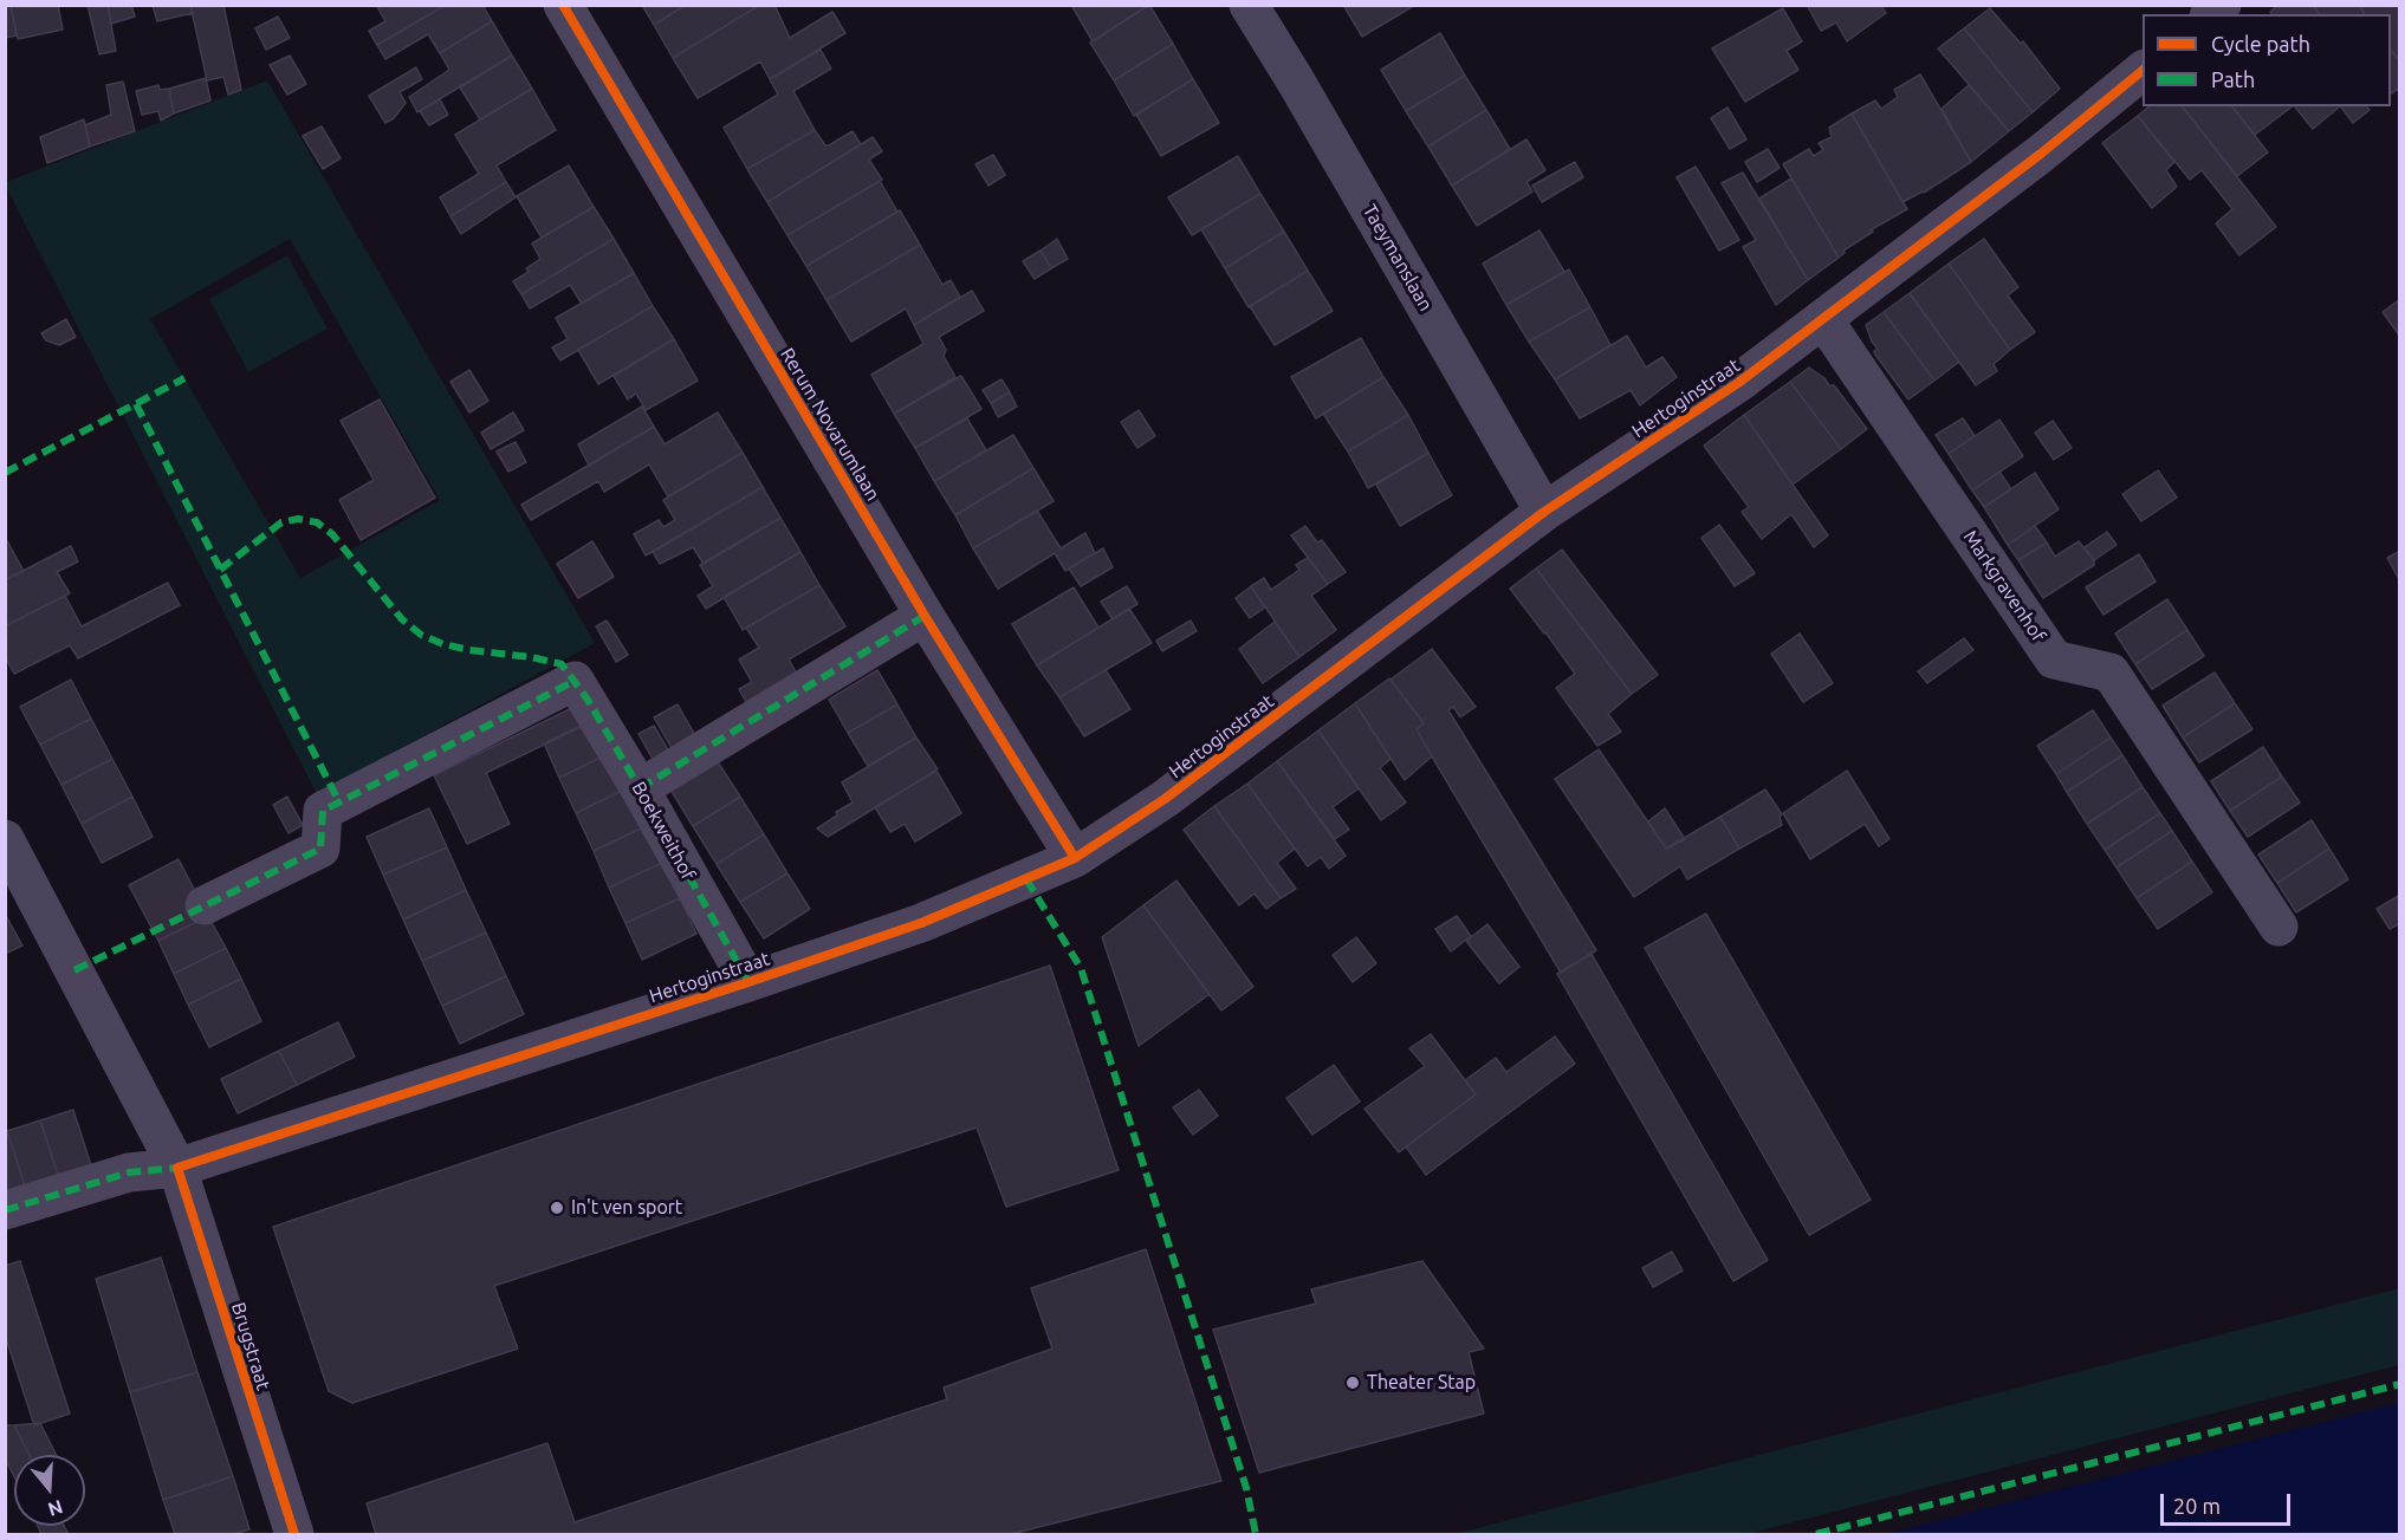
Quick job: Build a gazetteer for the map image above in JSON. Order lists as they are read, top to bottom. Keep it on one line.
{"streets":{"street":["Taeymanslaan","Hertoginstraat","Rerum Novarumlaan","Markgravenhof","Boekweithof","Brugstraat"]},"crossings":[["Taeymanslaan","Hertoginstraat"],["Hertoginstraat","Rerum Novarumlaan"],["Hertoginstraat","Markgravenhof"],["Hertoginstraat","Boekweithof"],["Hertoginstraat","Brugstraat"]],"places":["In't ven sport","Theater Stap"],"legend":["Cycle path","Path"],"scale_bar":"20 m","north":"bottom"}
